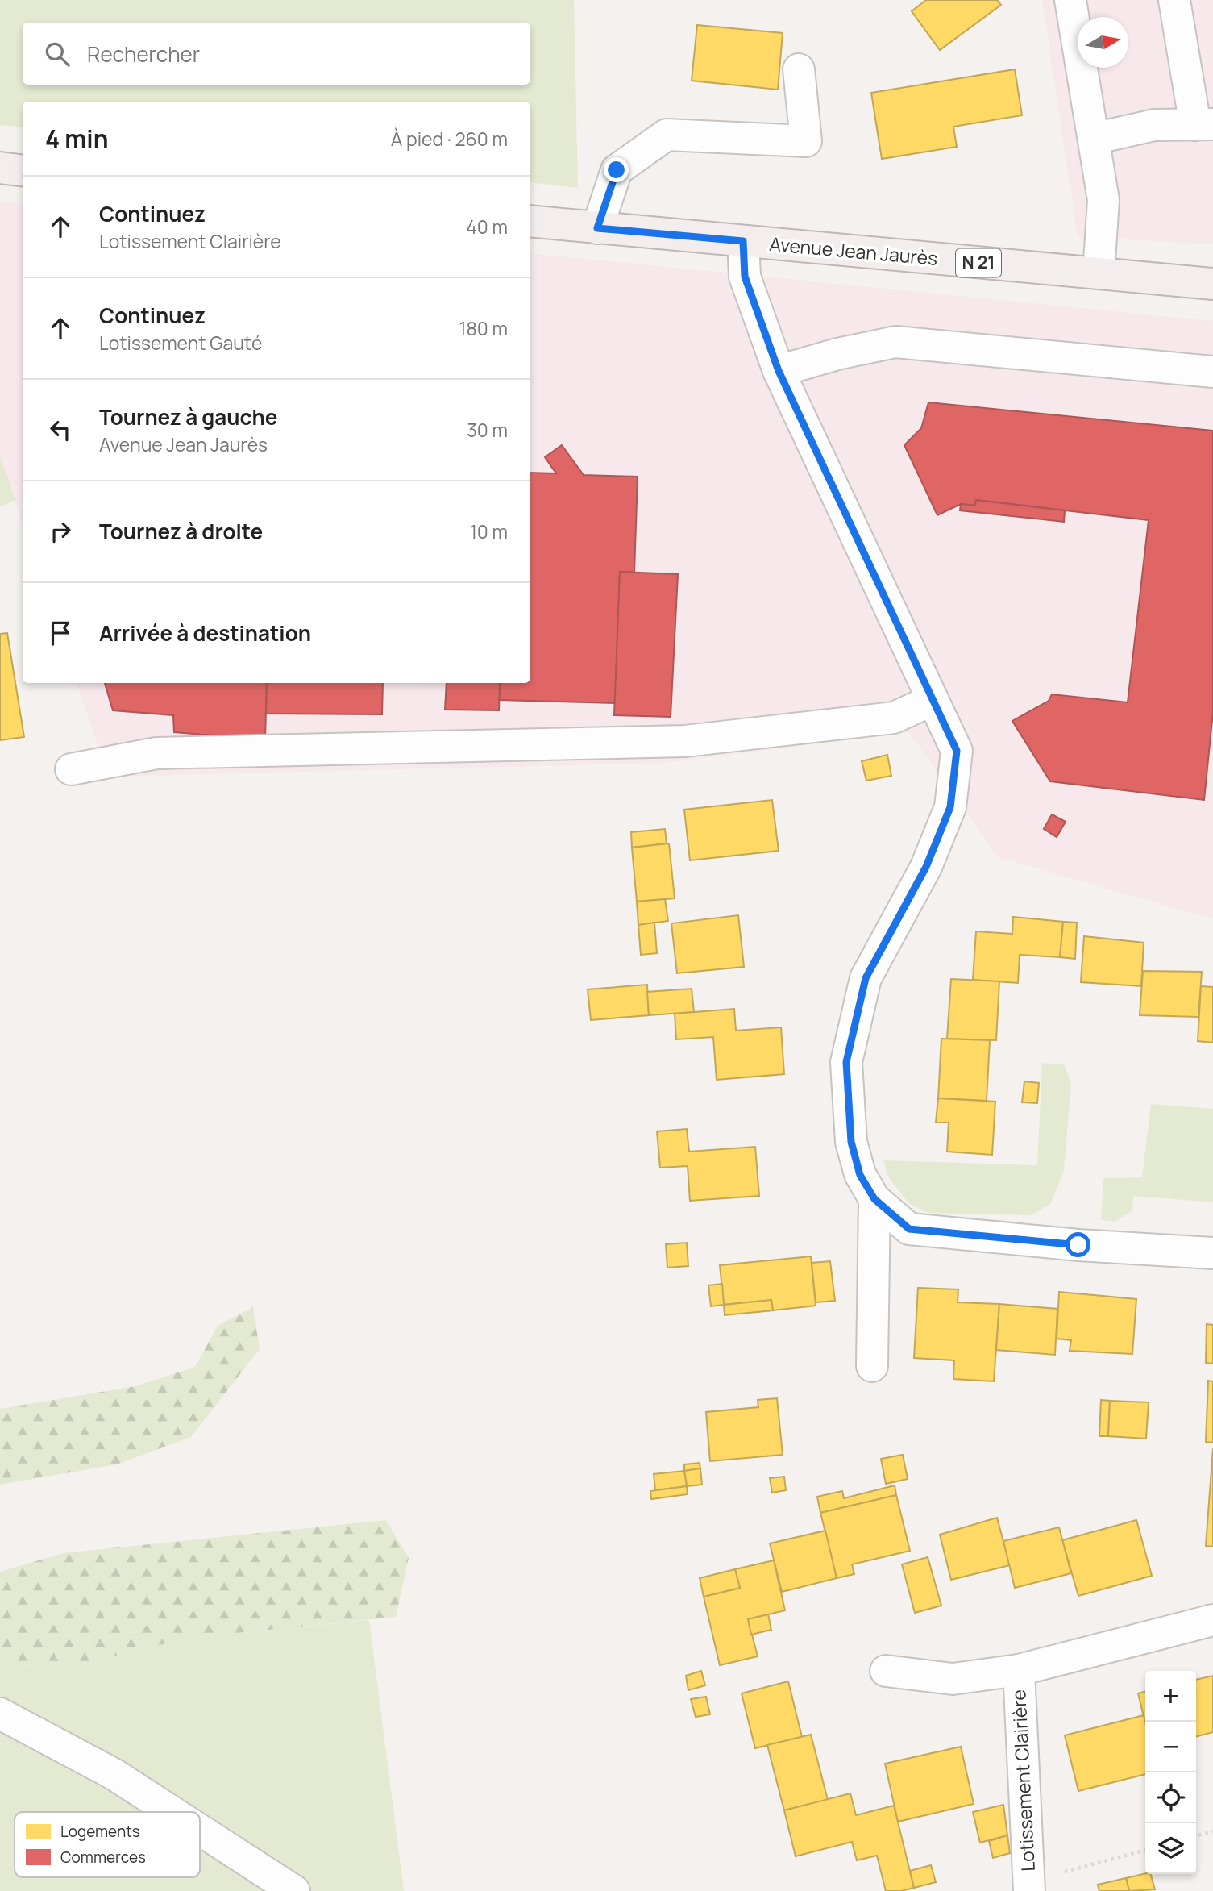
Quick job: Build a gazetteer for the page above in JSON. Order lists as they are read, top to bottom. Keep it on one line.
{"streets":{"main road":["Avenue Jean Jaurès","N 21"],"street":["Lotissement Clairière"]},"legend":["Logements","Commerces"],"north":"right","page":{"search":"Rechercher","heading":["4 min","À pied · 260 m"],"list":[["Continuez","Lotissement Clairière","40 m"],["Continuez","Lotissement Gauté","180 m"],["Tournez à gauche","Avenue Jean Jaurès","30 m"],["Tournez à droite","10 m"],"Arrivée à destination"],"map_buttons":["+","−"]}}
